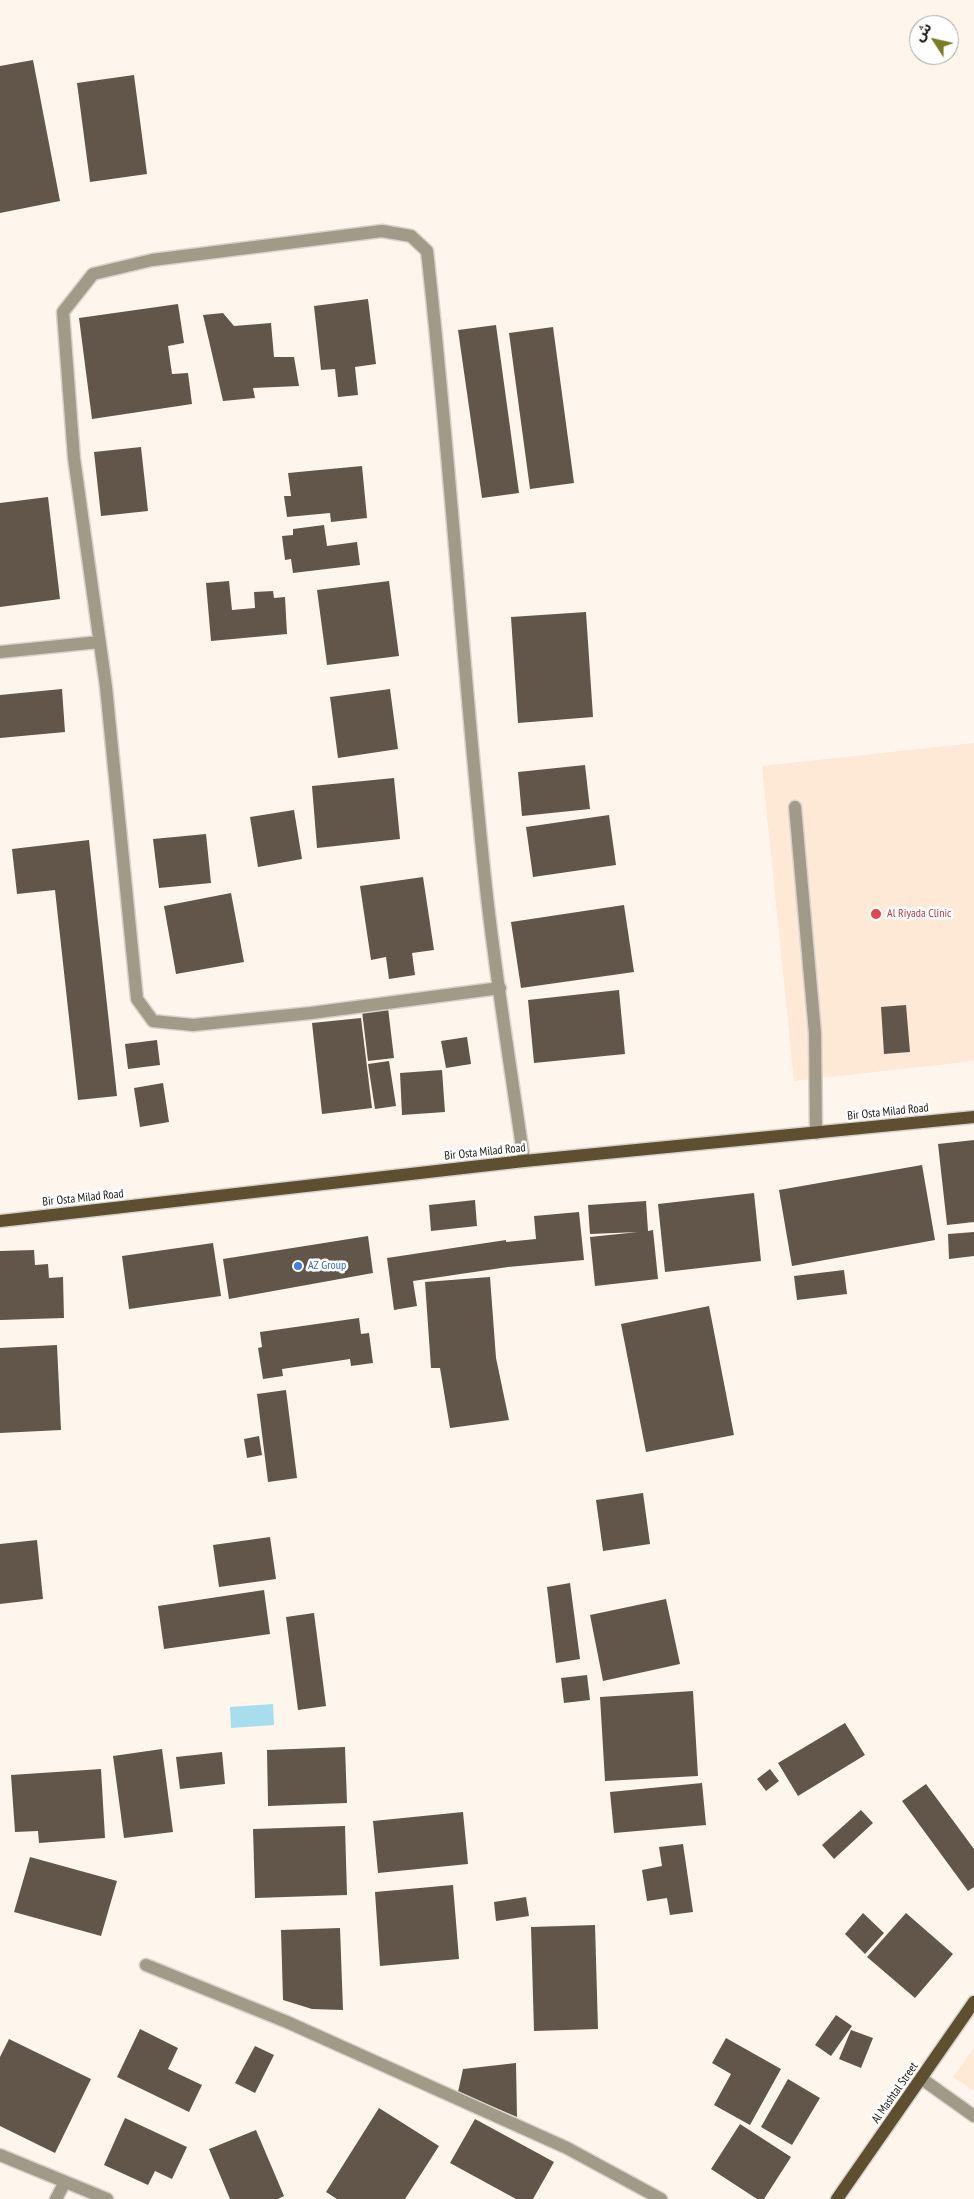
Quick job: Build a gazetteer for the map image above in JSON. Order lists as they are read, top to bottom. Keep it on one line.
{"streets":{"main road":["Bir Osta Milad Road","Al Mashtal Street"]},"places":["Al Riyada Clinic","AZ Group"],"north":"top left"}
